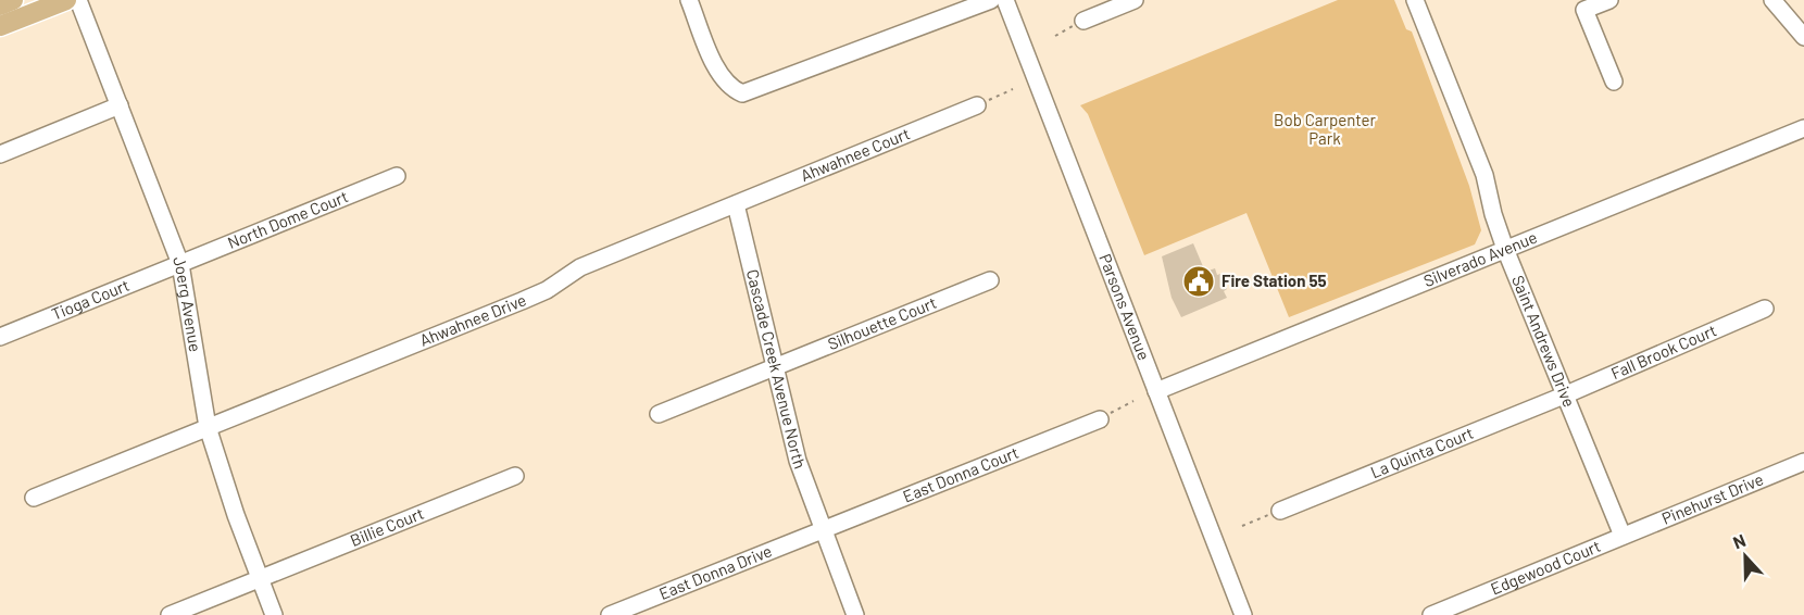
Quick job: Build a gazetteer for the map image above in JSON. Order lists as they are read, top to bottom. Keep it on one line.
{"streets":{"street":["Ahwahnee Court","North Dome Court","Silverado Avenue","Tioga Court","Joerg Avenue","Parsons Avenue","Ahwahnee Drive","Silhouette Court","Saint Andrews Drive","Fall Brook Court","Cascade Creek Avenue North","La Quinta Court","East Donna Court","Pinehurst Drive","Billie Court","Edgewood Court","East Donna Drive"]},"crossings":[["Ahwahnee Court","Ahwahnee Drive"],["Ahwahnee Court","Cascade Creek Avenue North"],["North Dome Court","Tioga Court"],["North Dome Court","Joerg Avenue"],["Silverado Avenue","Parsons Avenue"],["Silverado Avenue","Saint Andrews Drive"],["Tioga Court","Joerg Avenue"],["Joerg Avenue","Ahwahnee Drive"],["Joerg Avenue","Billie Court"],["Ahwahnee Drive","Cascade Creek Avenue North"],["Silhouette Court","Cascade Creek Avenue North"],["Saint Andrews Drive","Fall Brook Court"],["Saint Andrews Drive","La Quinta Court"],["Saint Andrews Drive","Pinehurst Drive"],["Saint Andrews Drive","Edgewood Court"],["Fall Brook Court","La Quinta Court"],["Cascade Creek Avenue North","East Donna Court"],["Cascade Creek Avenue North","East Donna Drive"],["East Donna Court","East Donna Drive"],["Pinehurst Drive","Edgewood Court"]],"parks":["Bob Carpenter Park"],"places":{"public building":["Fire Station 55"]},"north":"top"}
